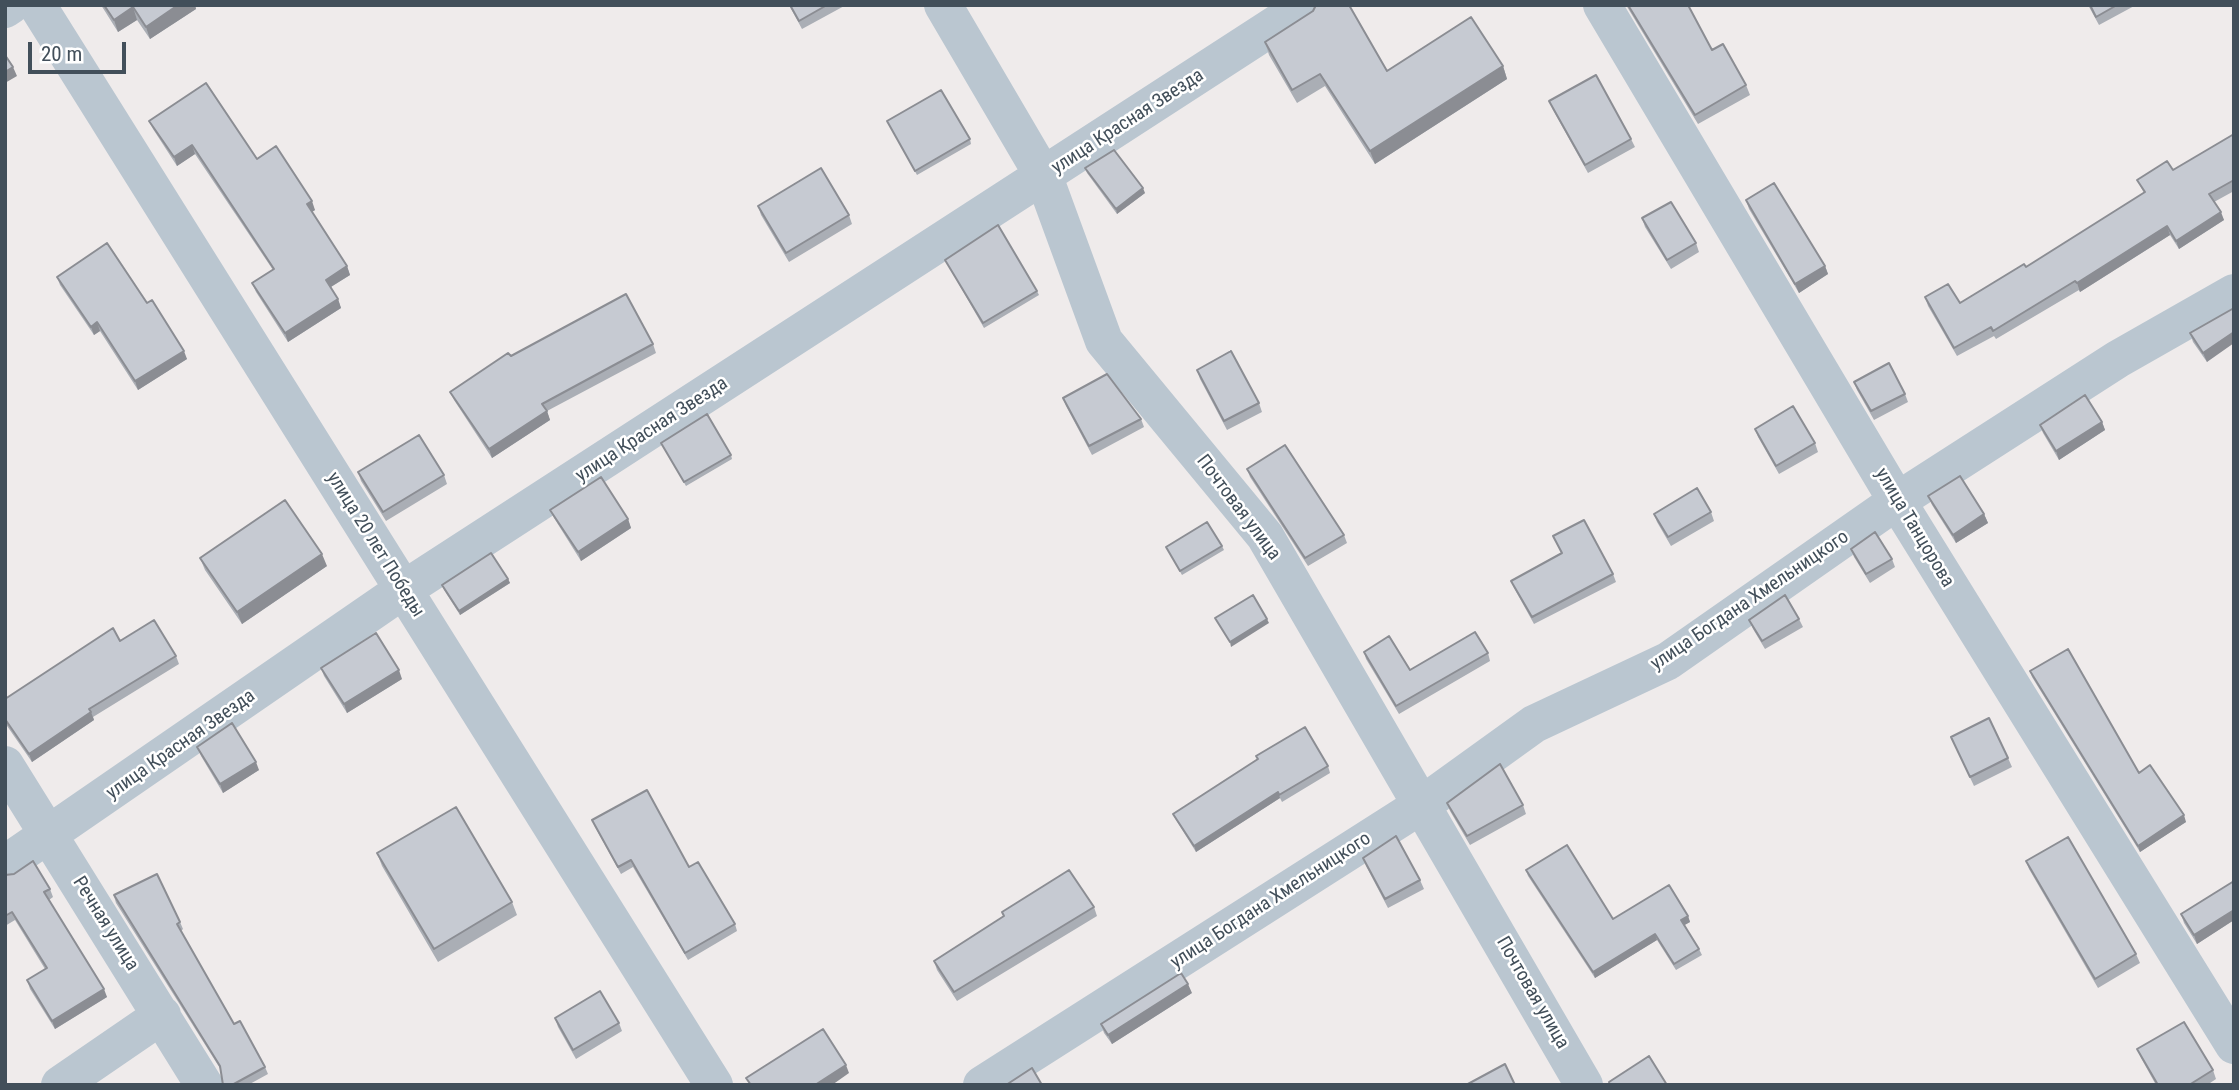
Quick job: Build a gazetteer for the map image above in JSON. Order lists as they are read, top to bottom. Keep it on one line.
{"streets":{"street":["улица Красная Звезда","Почтовая улица","улица Танцорова","улица 20 лет Победы","улица Богдана Хмельницкого","Речная улица"]},"crossings":[["улица Красная Звезда","Почтовая улица"],["улица Красная Звезда","улица 20 лет Победы"],["улица Красная Звезда","Речная улица"],["Почтовая улица","улица Богдана Хмельницкого"],["улица Танцорова","улица Богдана Хмельницкого"]],"scale_bar":"20 m"}
